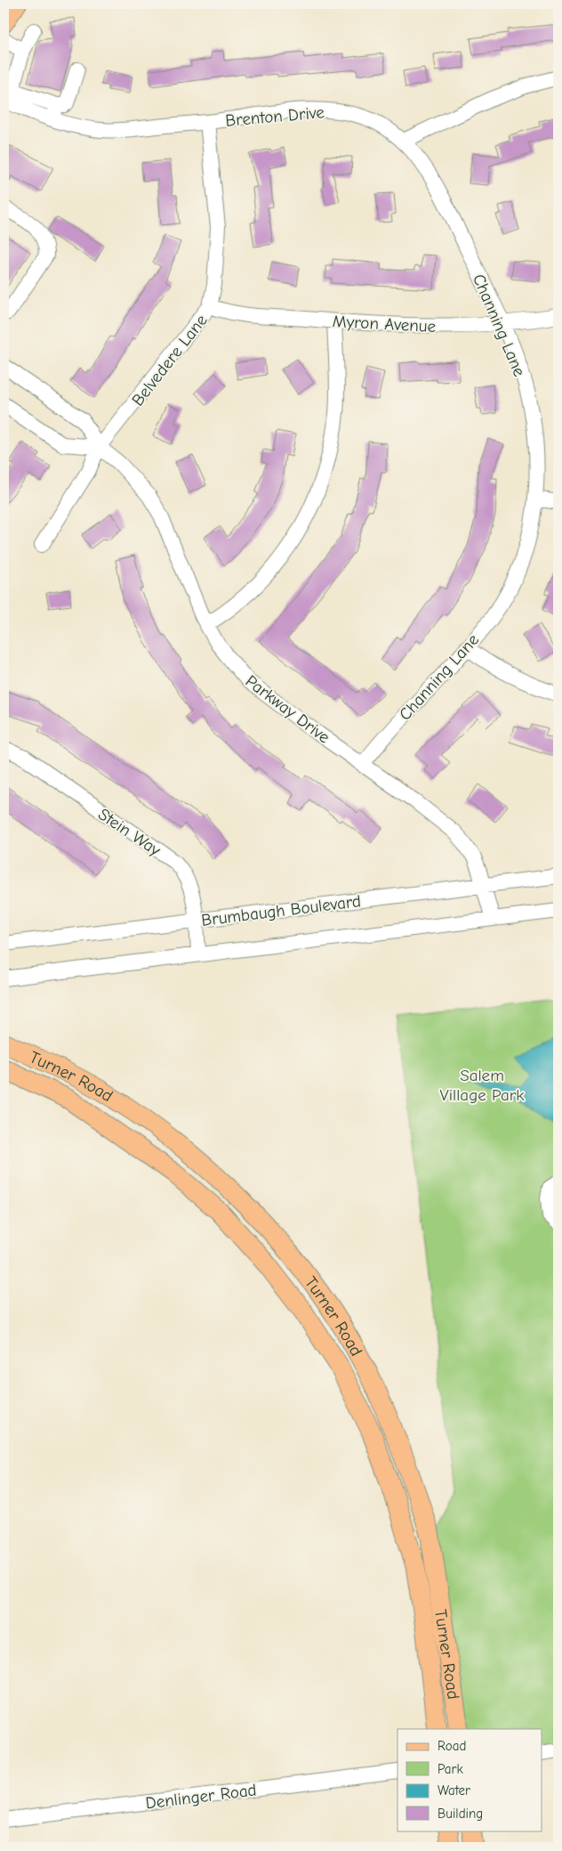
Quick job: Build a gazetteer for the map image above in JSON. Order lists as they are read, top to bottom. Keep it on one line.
{"streets":{"main road":["Turner Road"],"street":["Brenton Drive","Myron Avenue","Channing Lane","Belvedere Lane","Parkway Drive","Stein Way","Brumbaugh Boulevard","Denlinger Road"]},"crossings":[["Brenton Drive","Channing Lane"],["Brenton Drive","Belvedere Lane"],["Myron Avenue","Channing Lane"],["Myron Avenue","Belvedere Lane"],["Channing Lane","Parkway Drive"],["Belvedere Lane","Parkway Drive"],["Parkway Drive","Brumbaugh Boulevard"],["Stein Way","Brumbaugh Boulevard"]],"parks":["Salem Village Park"],"legend":["Road","Park","Water","Building"]}
